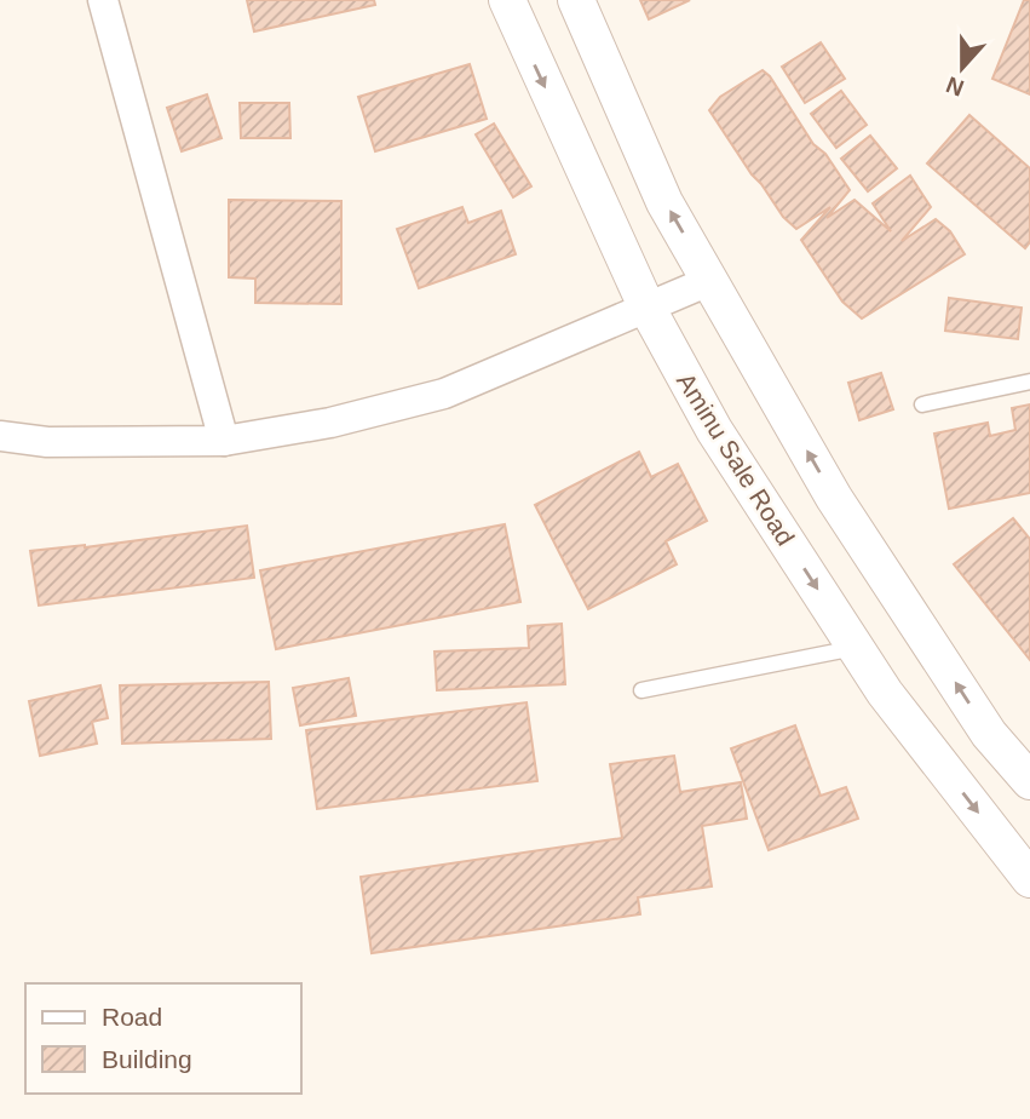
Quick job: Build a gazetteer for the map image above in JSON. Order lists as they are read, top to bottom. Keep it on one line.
{"streets":{"street":["Aminu Sale Road"]},"legend":["Road","Building"],"north":"bottom"}
